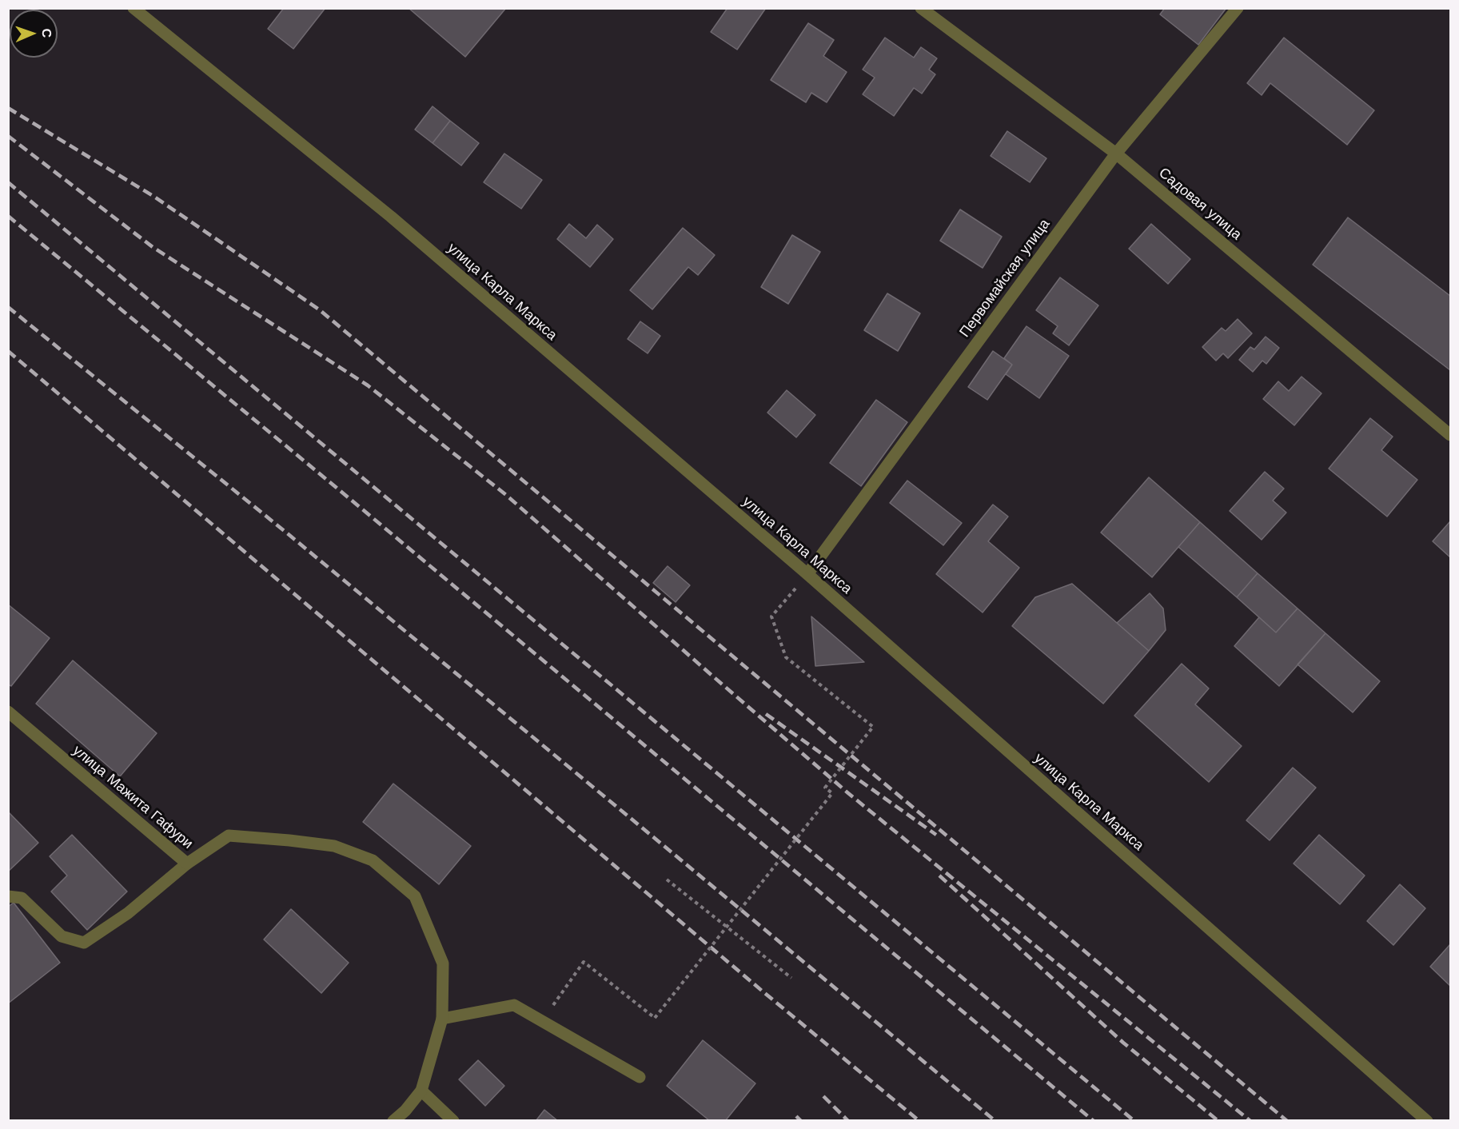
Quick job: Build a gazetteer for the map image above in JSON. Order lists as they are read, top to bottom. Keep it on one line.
{"streets":{"street":["Садовая улица","Первомайская улица","улица Карла Маркса","улица Мажита Гафури"]},"crossings":[["Садовая улица","Первомайская улица"],["Первомайская улица","улица Карла Маркса"]],"north":"right"}
